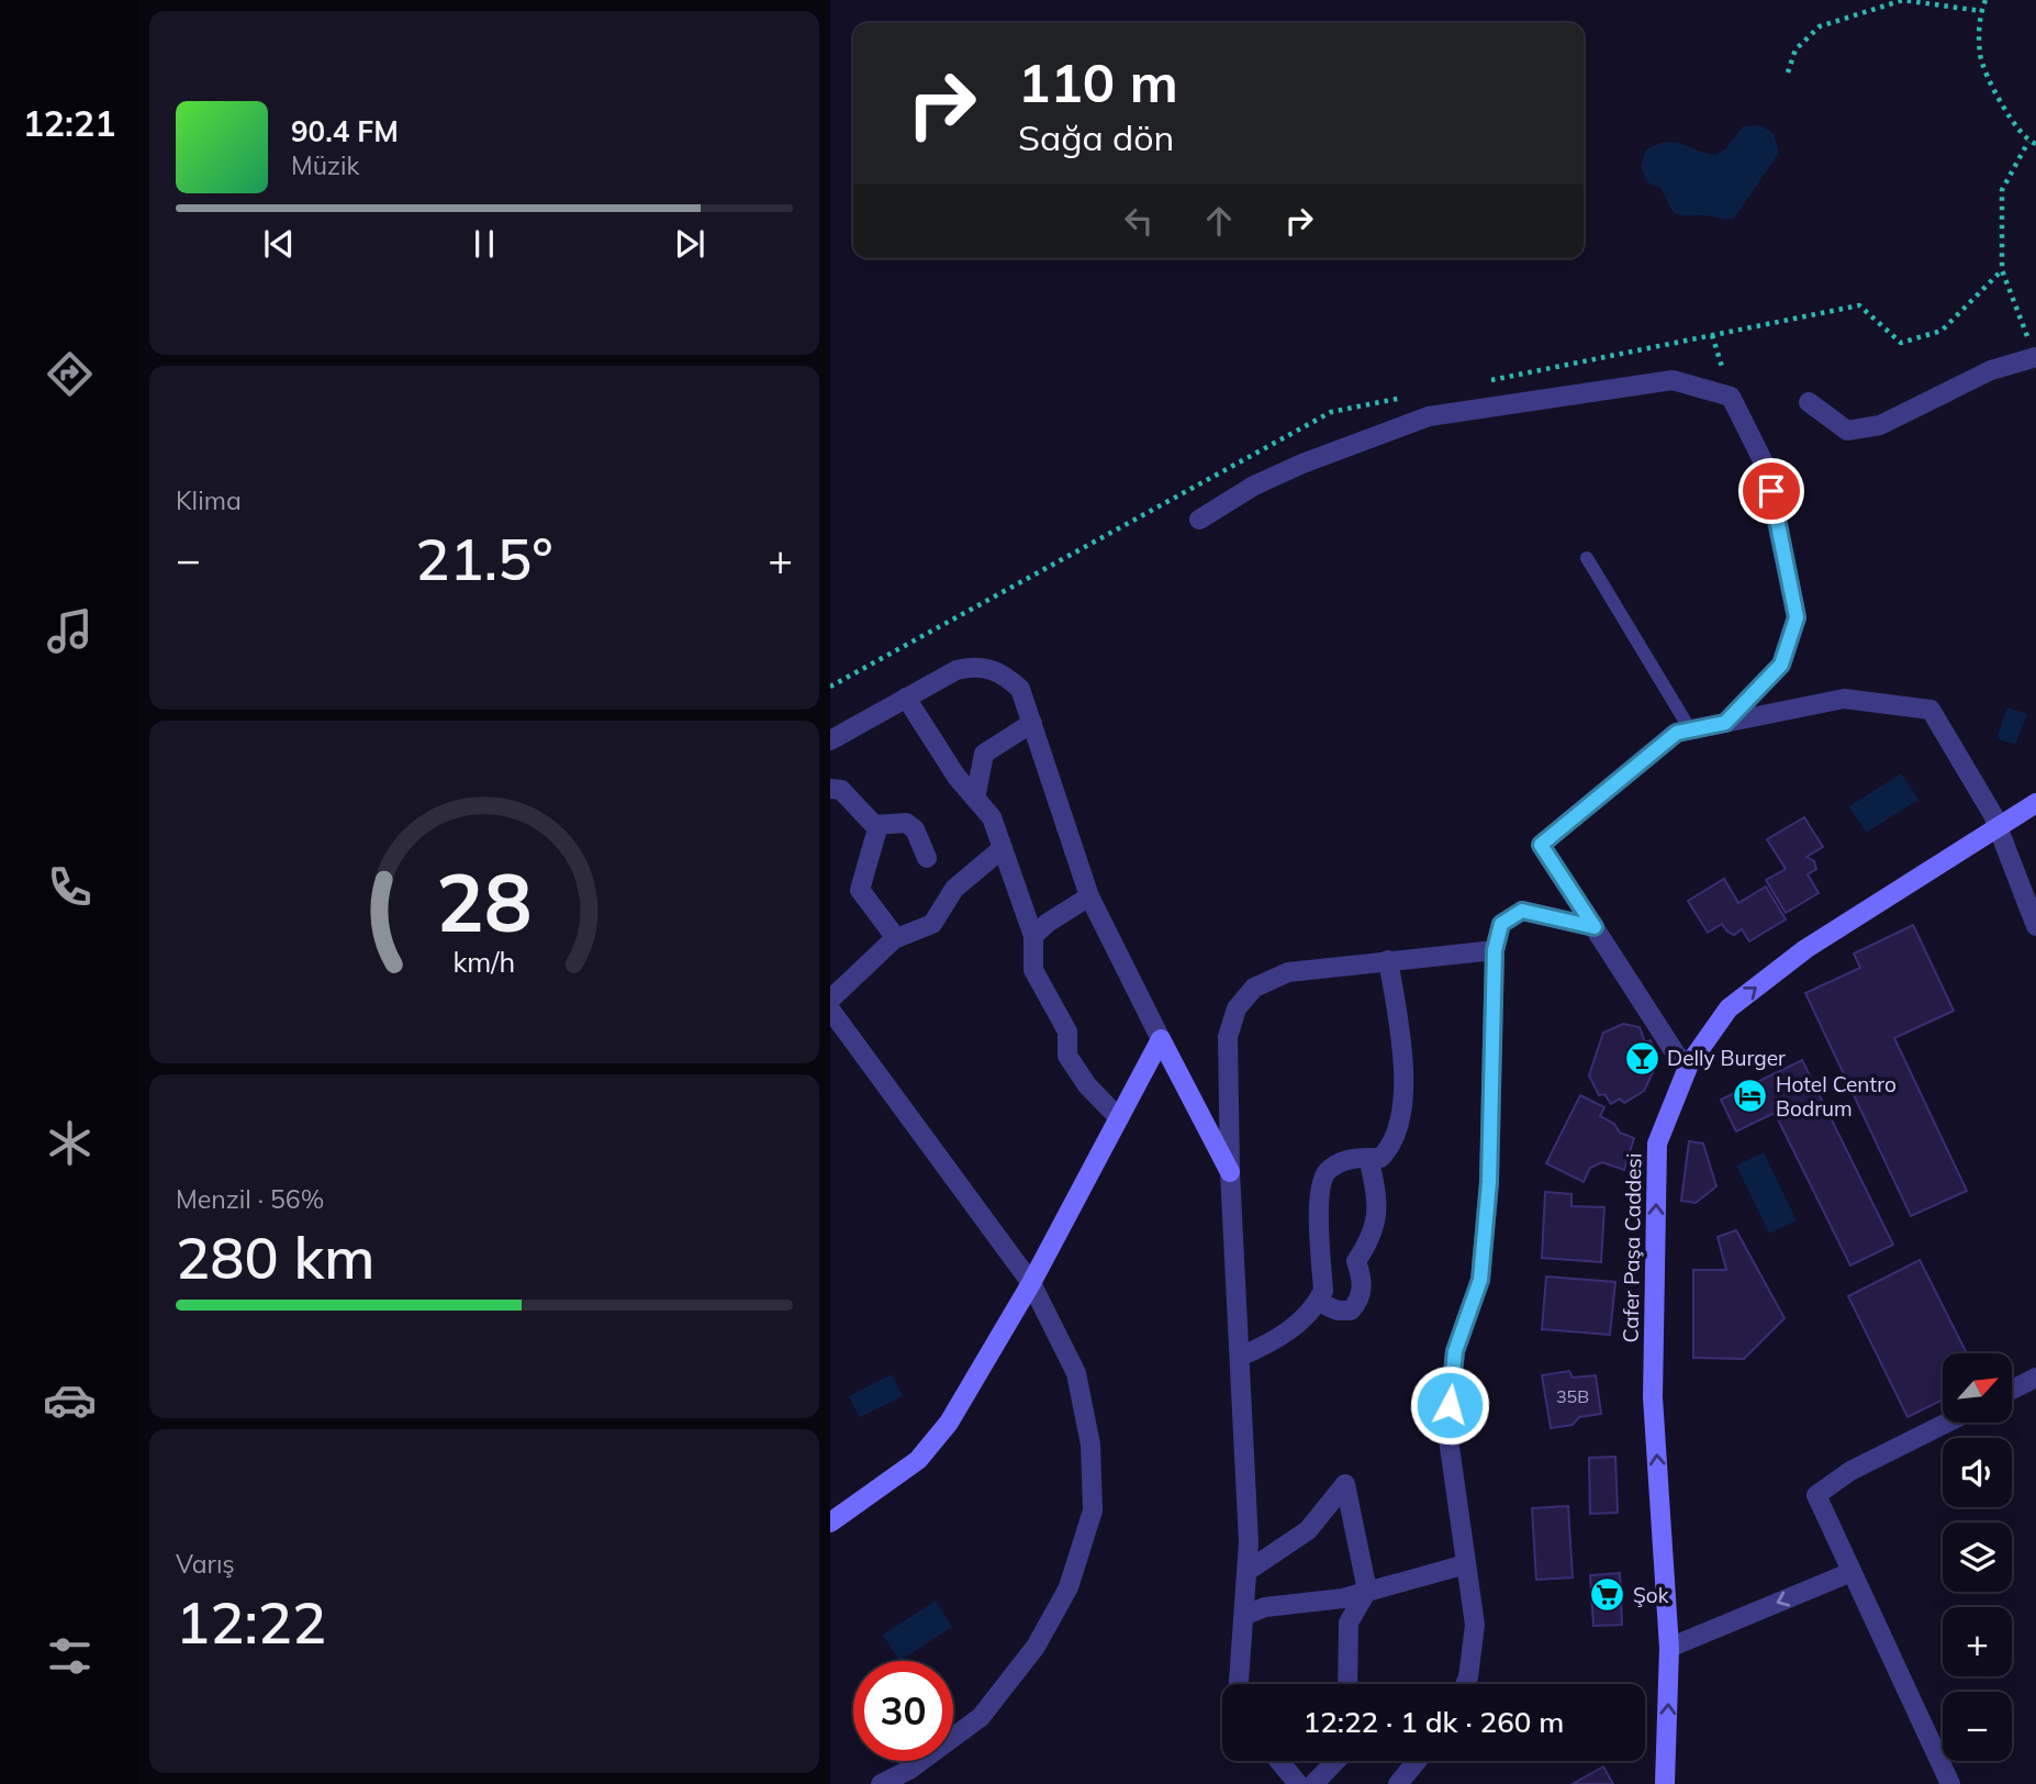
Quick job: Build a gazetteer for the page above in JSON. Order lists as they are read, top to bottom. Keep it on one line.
{"streets":{"main road":["Cafer Paşa Caddesi"]},"one_way":["Cafer Paşa Caddesi"],"places":{"bar":["Delly Burger"],"hotel":["Hotel Centro Bodrum"],"supermarket":["Şok"]},"house_numbers":["35B"],"north":"top right","page":{"tabs":"12:21","turn":["110 m","Sağa dön"],"song":["90.4 FM","Müzik"],"tile":["Klima",["Menzil · 56%","280 km"],["Varış","12:22"]],"heat":["−","21.5°","+"],"map_buttons":["+","−"],"limit":"30","trip":"12:22 · 1 dk · 260 m","gauge":["28","km/h"]}}
